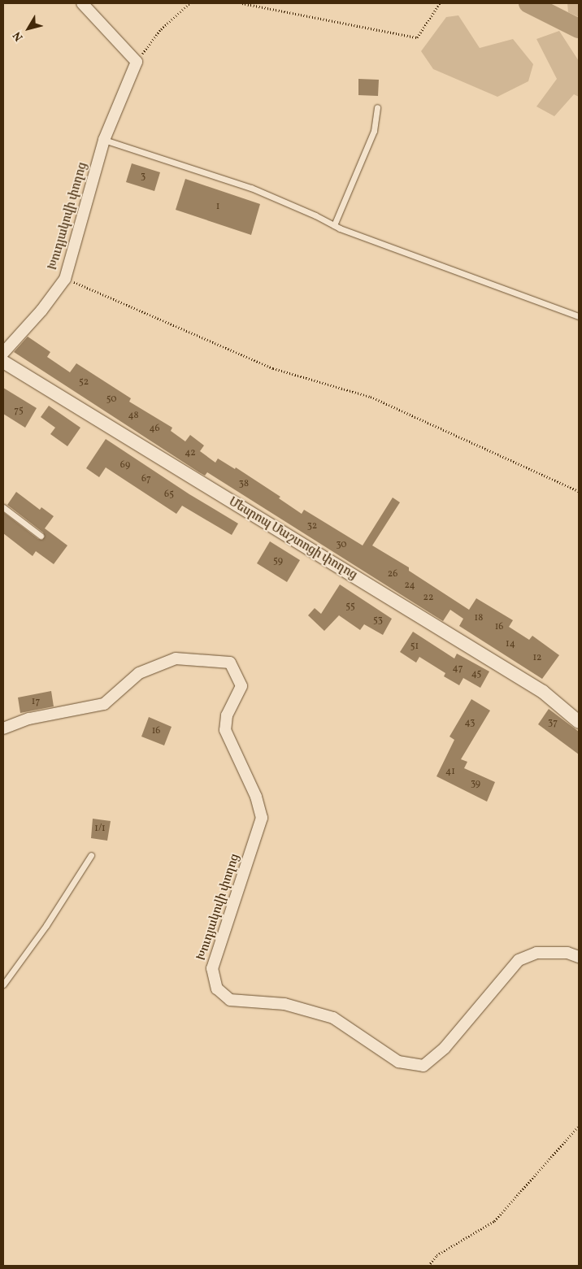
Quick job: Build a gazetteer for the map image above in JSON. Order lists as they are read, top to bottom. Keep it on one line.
{"streets":{"street":["Խուդյակովի փողոց","Մեսրոպ Մաշտոցի փողոց"]},"house_numbers":["3","1","52","50","75","48","46","42","69","67","38","65","32","30","59","26","24","22","55","18","53","16","14","51","12","47","45","17","43","37","16","41","39","1/1"],"north":"bottom left"}
